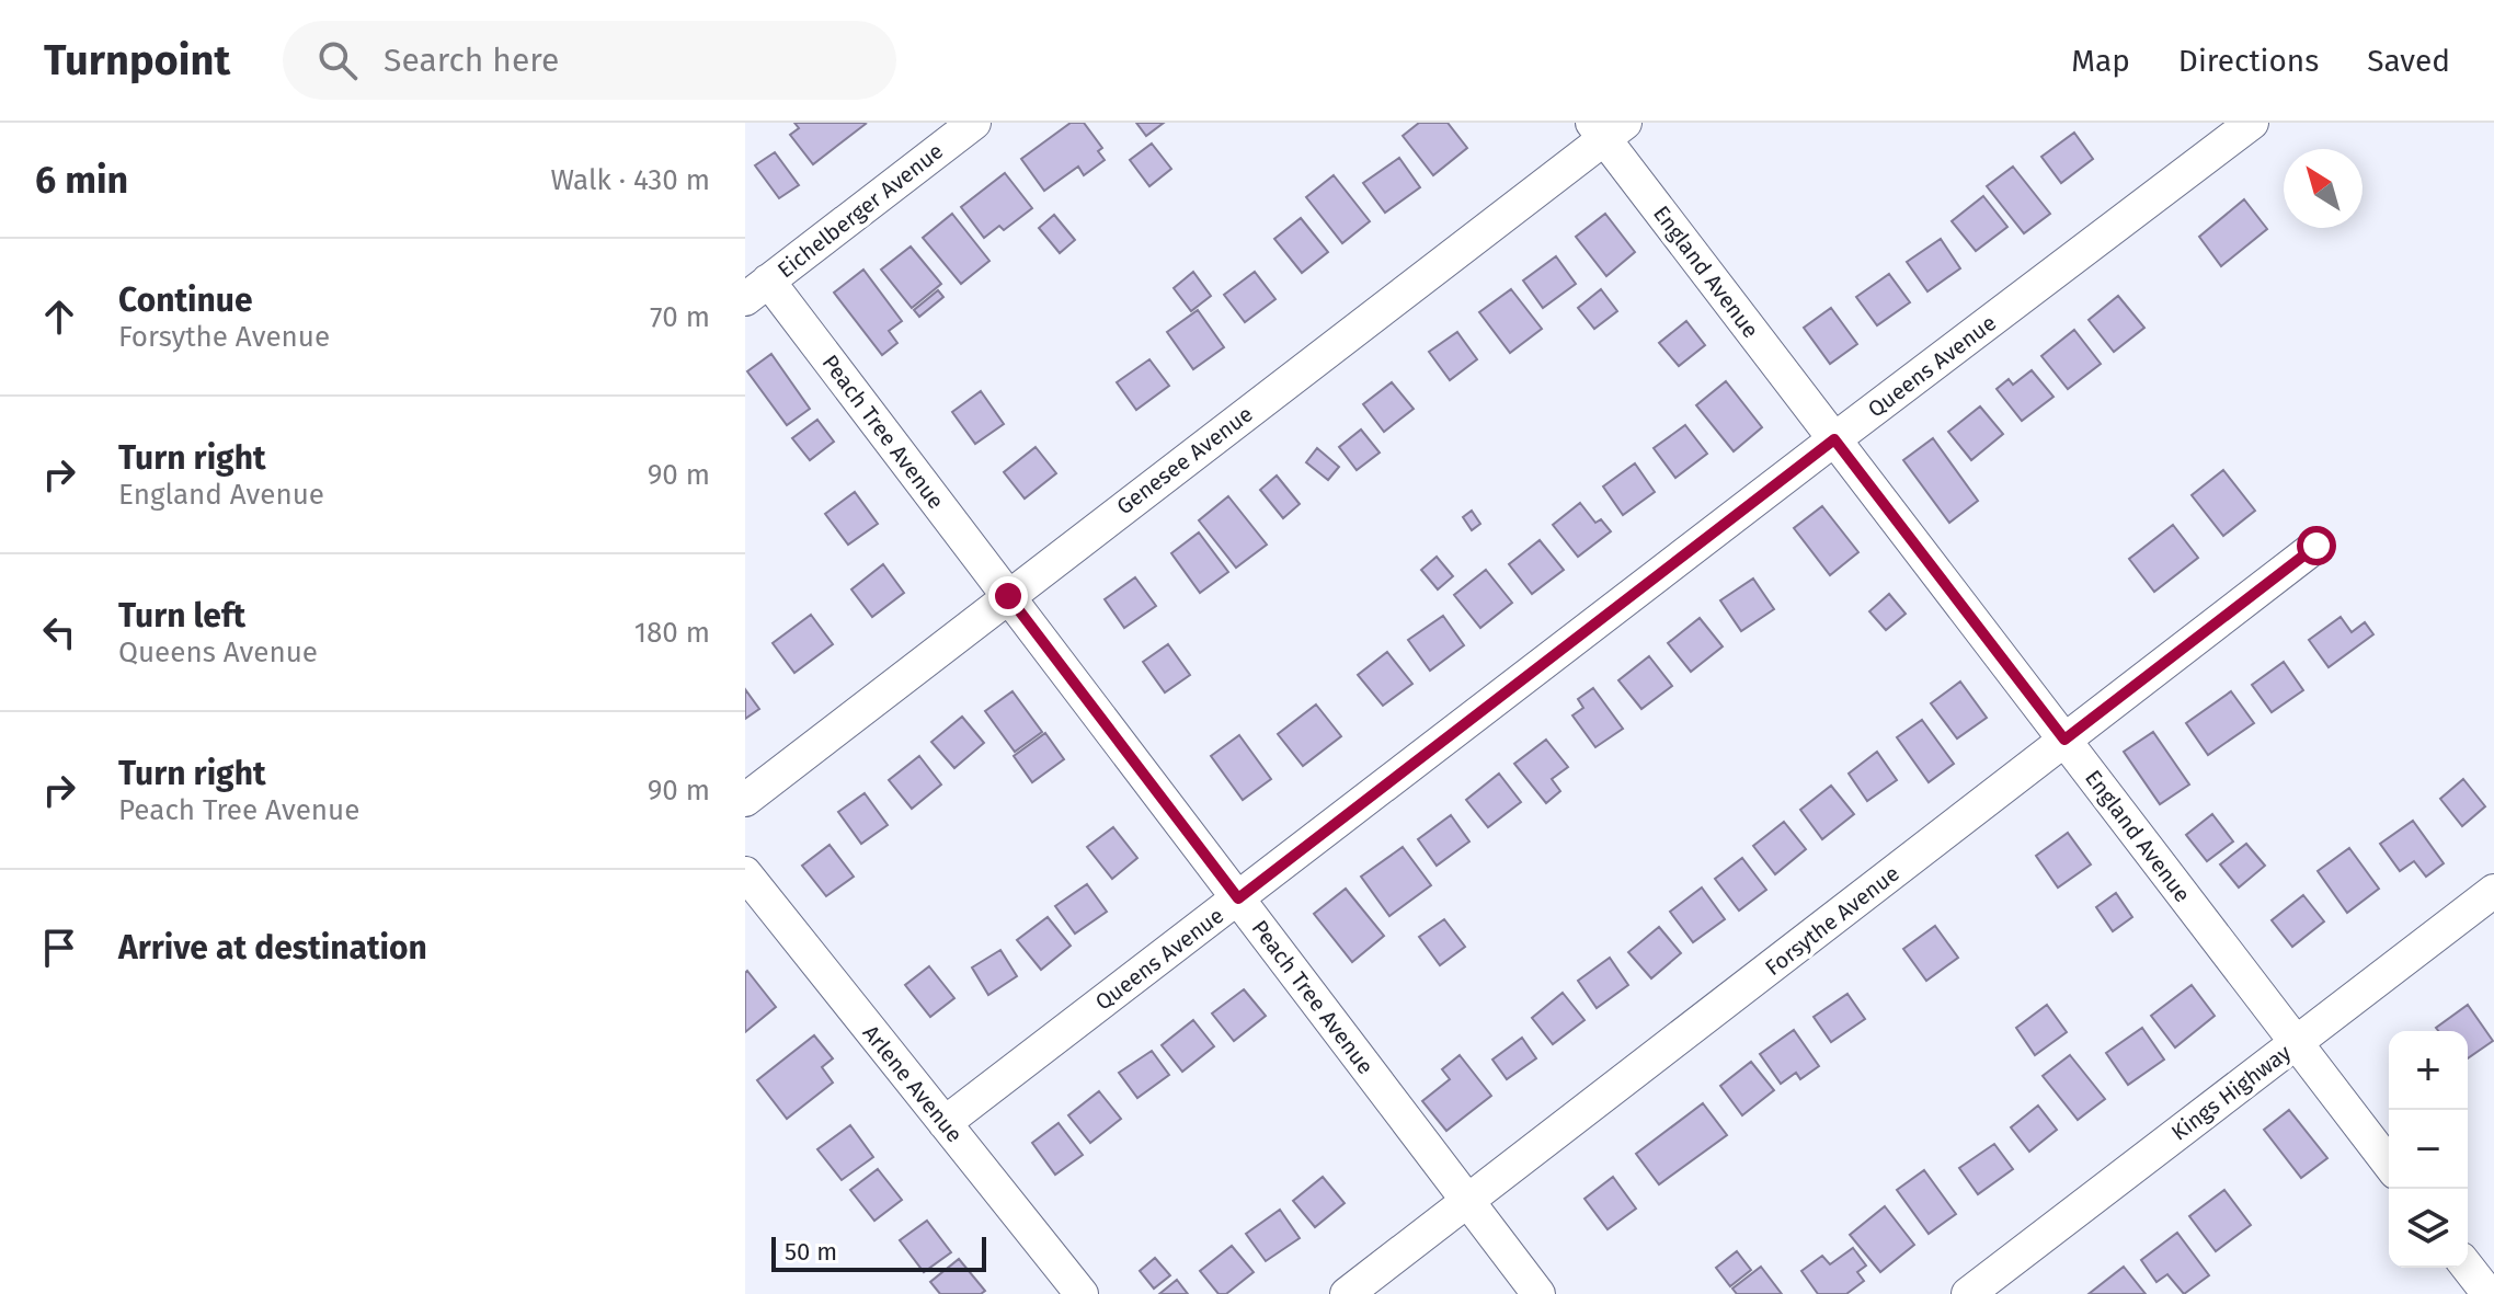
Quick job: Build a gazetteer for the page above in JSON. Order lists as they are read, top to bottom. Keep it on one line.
{"streets":{"street":["Eichelberger Avenue","England Avenue","Queens Avenue","Peach Tree Avenue","Genesee Avenue","Forsythe Avenue","Arlene Avenue","Kings Highway"]},"crossings":[["Eichelberger Avenue","Peach Tree Avenue"],["England Avenue","Queens Avenue"],["England Avenue","Genesee Avenue"],["England Avenue","Forsythe Avenue"],["England Avenue","Kings Highway"],["Queens Avenue","Peach Tree Avenue"],["Queens Avenue","Arlene Avenue"],["Peach Tree Avenue","Genesee Avenue"],["Peach Tree Avenue","Forsythe Avenue"]],"scale_bar":"50 m","north":"top left","page":{"header":"Turnpoint","search":"Search here","nav":["Map","Directions","Saved"],"heading":["6 min","Walk · 430 m"],"list":[["Continue","Forsythe Avenue","70 m"],["Turn right","England Avenue","90 m"],["Turn left","Queens Avenue","180 m"],["Turn right","Peach Tree Avenue","90 m"],"Arrive at destination"],"map_buttons":["+","−"],"scale":"50 m"}}
